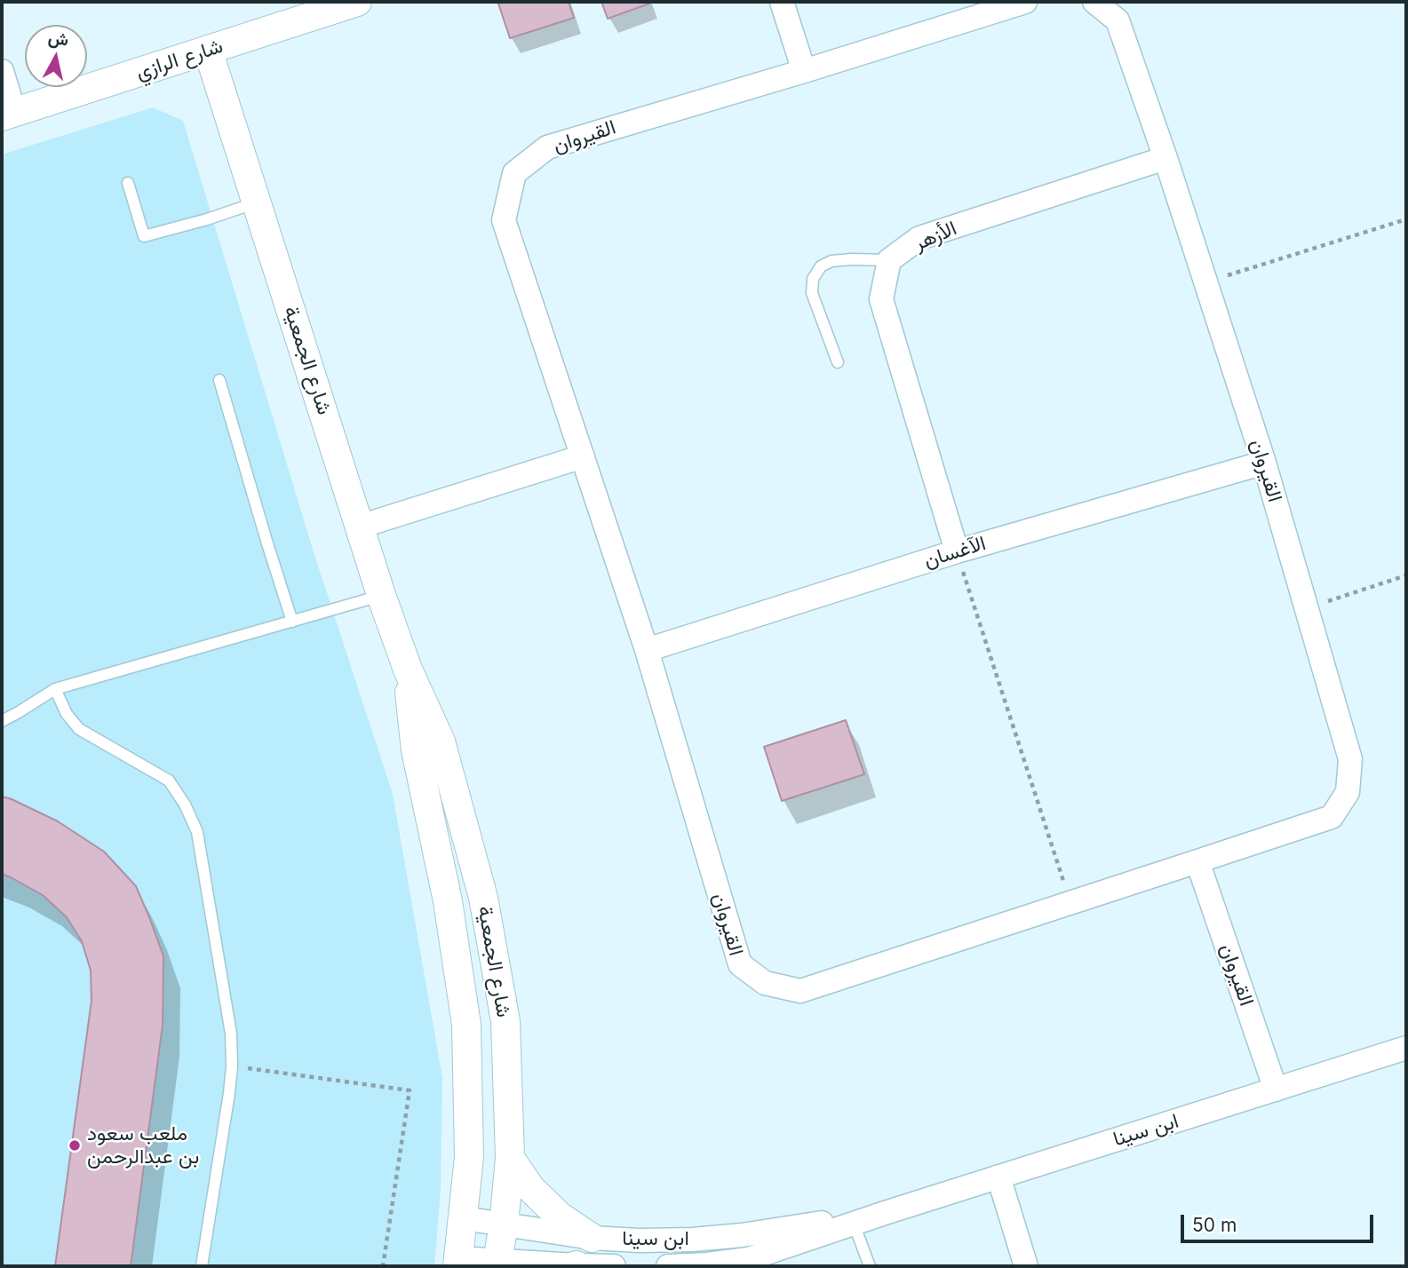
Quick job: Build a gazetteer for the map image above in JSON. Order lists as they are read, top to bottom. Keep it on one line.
{"streets":{"street":["شارع الرازي","القيروان","الأزهر","شارع الجمعية","الآغسان","ابن سينا"]},"crossings":[["شارع الرازي","شارع الجمعية"],["القيروان","الأزهر"],["القيروان","الآغسان"],["القيروان","ابن سينا"],["الأزهر","الآغسان"],["شارع الجمعية","ابن سينا"]],"places":["ملعب سعود بن عبدالرحمن"],"scale_bar":"50 m","north":"top"}
